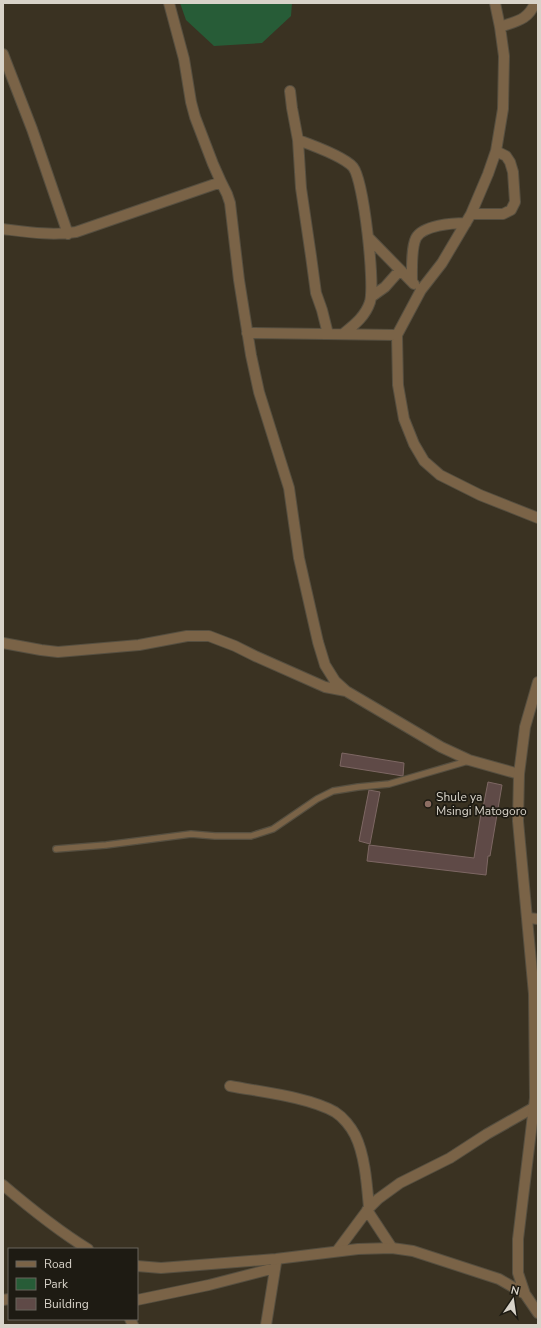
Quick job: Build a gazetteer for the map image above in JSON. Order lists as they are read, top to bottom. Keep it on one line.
{"places":["Shule ya Msingi Matogoro"],"legend":["Road","Park","Building"],"north":"top"}
